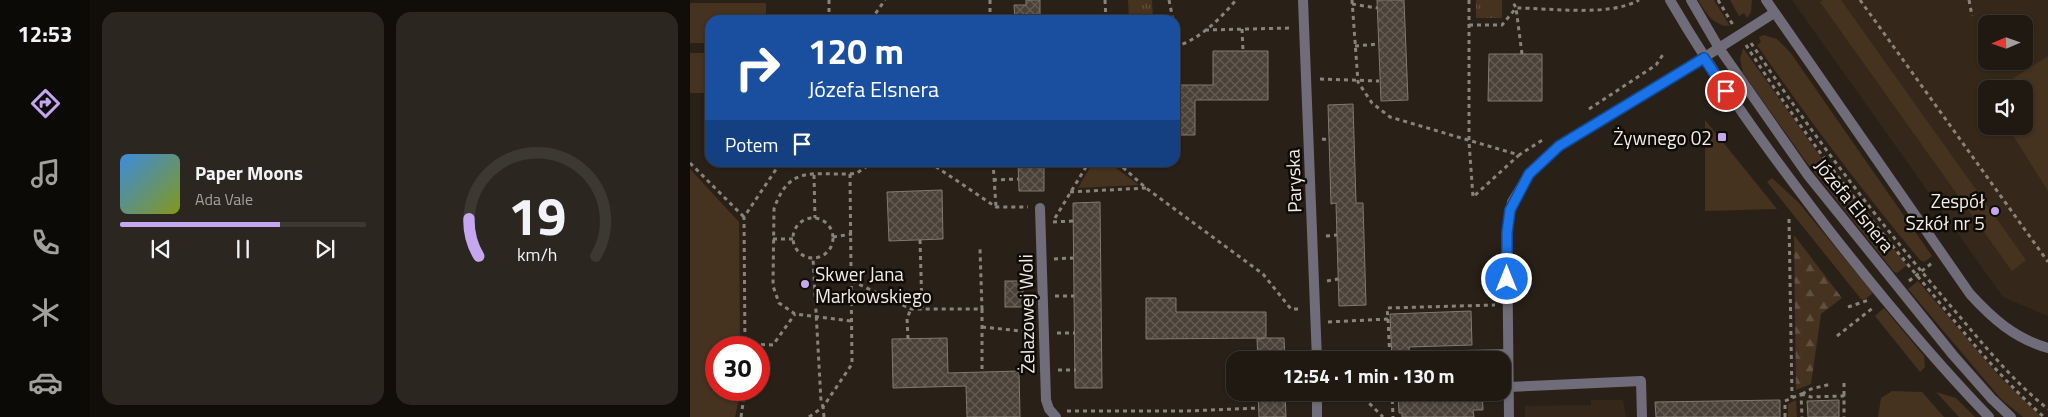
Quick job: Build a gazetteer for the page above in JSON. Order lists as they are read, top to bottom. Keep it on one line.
{"streets":{"street":["Paryska","Józefa Elsnera","Żelazowej Woli"]},"places":{"transit":["Żywnego 02"],"other":["Zespół Szkół nr 5","Skwer Jana Markowskiego"]},"north":"left","page":{"tabs":"12:53","turn":["120 m","Józefa Elsnera"],"then":"Potem","song":["Paper Moons","Ada Vale"],"limit":"30","trip":"12:54 · 1 min · 130 m","gauge":["19","km/h"]}}
